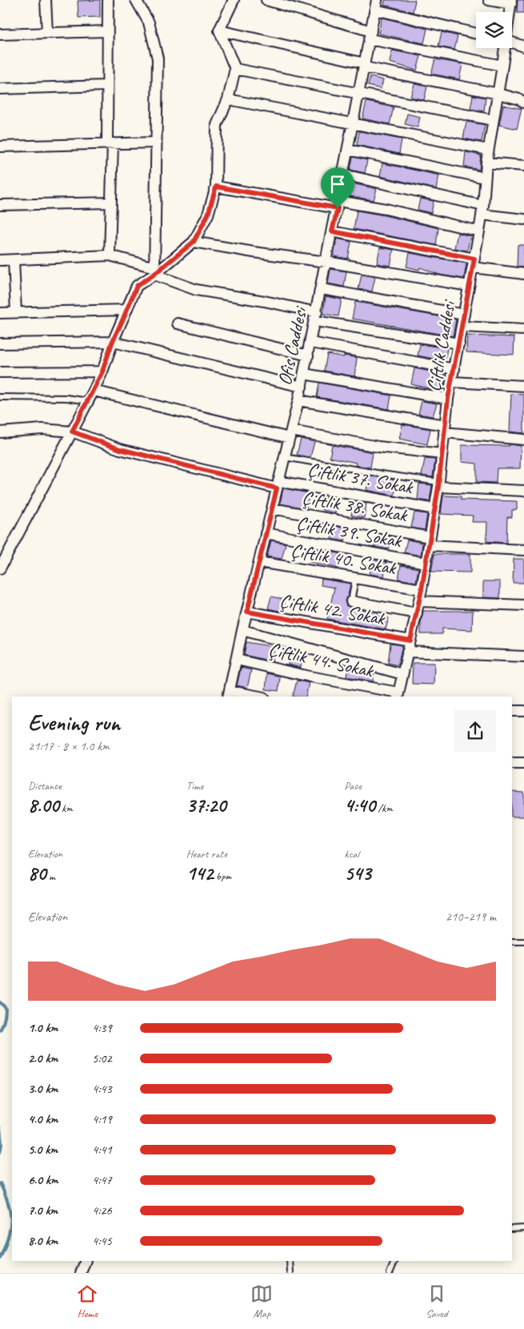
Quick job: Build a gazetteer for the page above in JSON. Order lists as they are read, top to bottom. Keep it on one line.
{"streets":{"street":["Ofis Caddesi","Çiftlik Caddesi","Çiftlik 37. Sokak","Çiftlik 38. Sokak","Çiftlik 39. Sokak","Çiftlik 40. Sokak","Çiftlik 42. Sokak","Çiftlik 44. Sokak"]},"crossings":[["Ofis Caddesi","Çiftlik 37. Sokak"],["Ofis Caddesi","Çiftlik 38. Sokak"],["Ofis Caddesi","Çiftlik 39. Sokak"],["Ofis Caddesi","Çiftlik 40. Sokak"],["Ofis Caddesi","Çiftlik 42. Sokak"],["Ofis Caddesi","Çiftlik 44. Sokak"],["Çiftlik Caddesi","Çiftlik 37. Sokak"],["Çiftlik Caddesi","Çiftlik 38. Sokak"],["Çiftlik Caddesi","Çiftlik 39. Sokak"],["Çiftlik Caddesi","Çiftlik 40. Sokak"],["Çiftlik Caddesi","Çiftlik 42. Sokak"],["Çiftlik Caddesi","Çiftlik 44. Sokak"]],"page":{"heading":["Evening run","21:17 · 8 × 1.0 km"],"stats":[["Distance","8.00 km"],["Time","37:20"],["Pace","4:40 /km"],["Elevation","80 m"],["Heart rate","142 bpm"],["kcal","543"]],"chart":["Elevation","210–219 m"],"list":[{"name":"1.0 km","note":"4:39"},{"name":"2.0 km","note":"5:02"},{"name":"3.0 km","note":"4:43"},{"name":"4.0 km","note":"4:19"},{"name":"5.0 km","note":"4:41"},{"name":"6.0 km","note":"4:47"},{"name":"7.0 km","note":"4:26"},{"name":"8.0 km","note":"4:45"}],"tabs":["Home","Map","Saved"]}}
